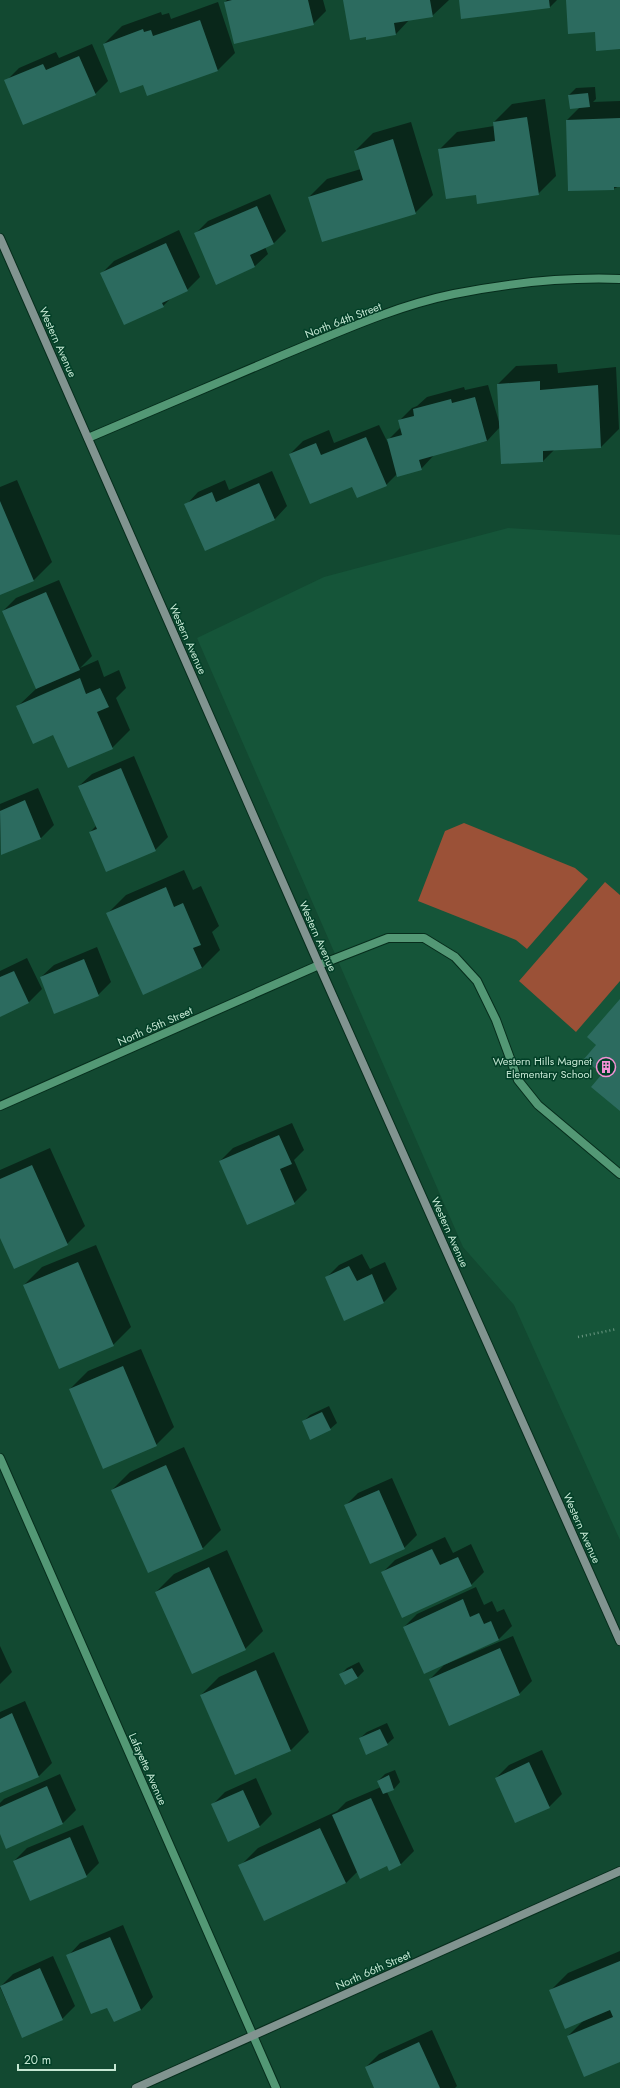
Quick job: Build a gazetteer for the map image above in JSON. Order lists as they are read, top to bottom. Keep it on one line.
{"streets":{"street":["North 64th Street","Western Avenue","North 65th Street","Lafayette Avenue","North 66th Street"]},"crossings":[["North 64th Street","Western Avenue"],["Western Avenue","North 65th Street"],["Lafayette Avenue","North 66th Street"]],"places":{"building":["Western Hills Magnet Elementary School"]},"scale_bar":"20 m"}
